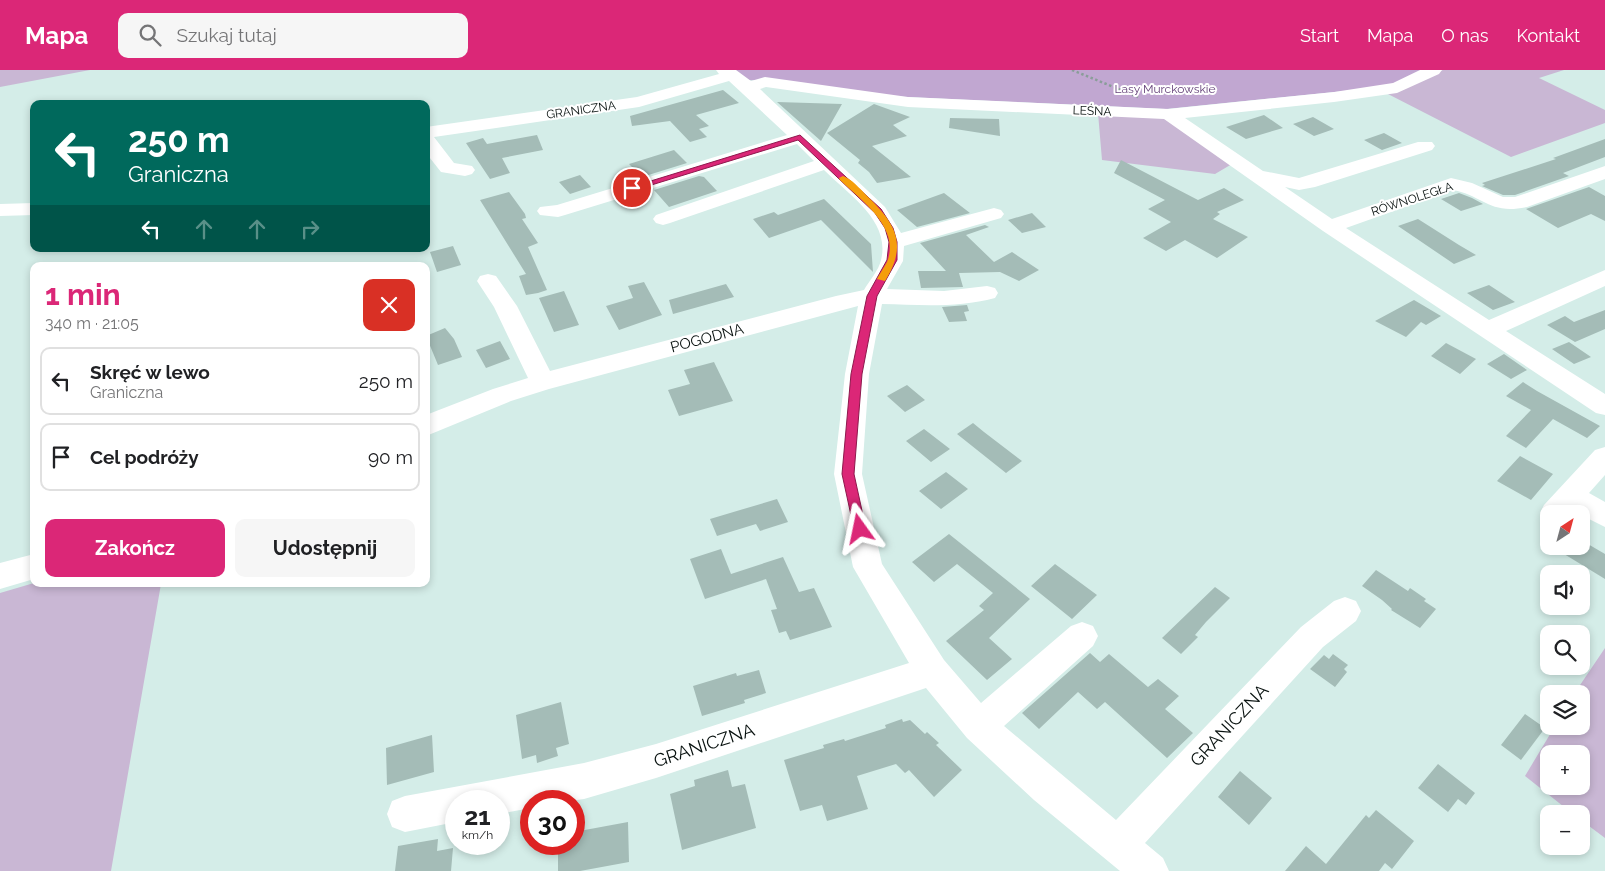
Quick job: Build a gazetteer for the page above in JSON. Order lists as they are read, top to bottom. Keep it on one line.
{"streets":{"street":["GRANICZNA","LEŚNA","RÓWNOLEGŁA","POGODNA"]},"crossings":[["GRANICZNA","LEŚNA"]],"parks":["Lasy Murckowskie"],"north":"top right","page":{"header":"Mapa","search":"Szukaj tutaj","nav":["Start","Mapa","O nas","Kontakt"],"turn":["250 m","Graniczna"],"heading":["1 min","340 m · 21:05"],"list":[{"name":"Skręć w lewo","note":"Graniczna","value":"250 m"},{"name":"Cel podróży","value":"90 m"}],"map_buttons":["+","−"],"buttons":["Zakończ","Udostępnij"],"speed":"21 km/h","limit":"30"}}
